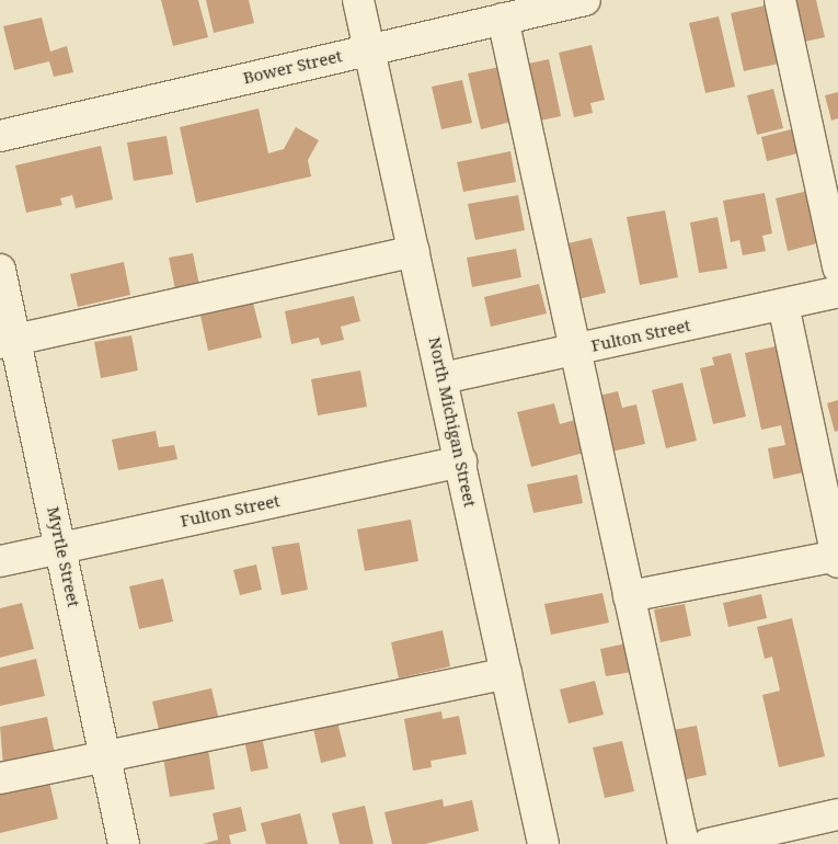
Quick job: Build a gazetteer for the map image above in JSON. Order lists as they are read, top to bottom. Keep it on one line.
{"streets":{"street":["Bower Street","Fulton Street","North Michigan Street","Myrtle Street"]},"crossings":[["Bower Street","North Michigan Street"],["Fulton Street","North Michigan Street"],["Fulton Street","Myrtle Street"]]}
